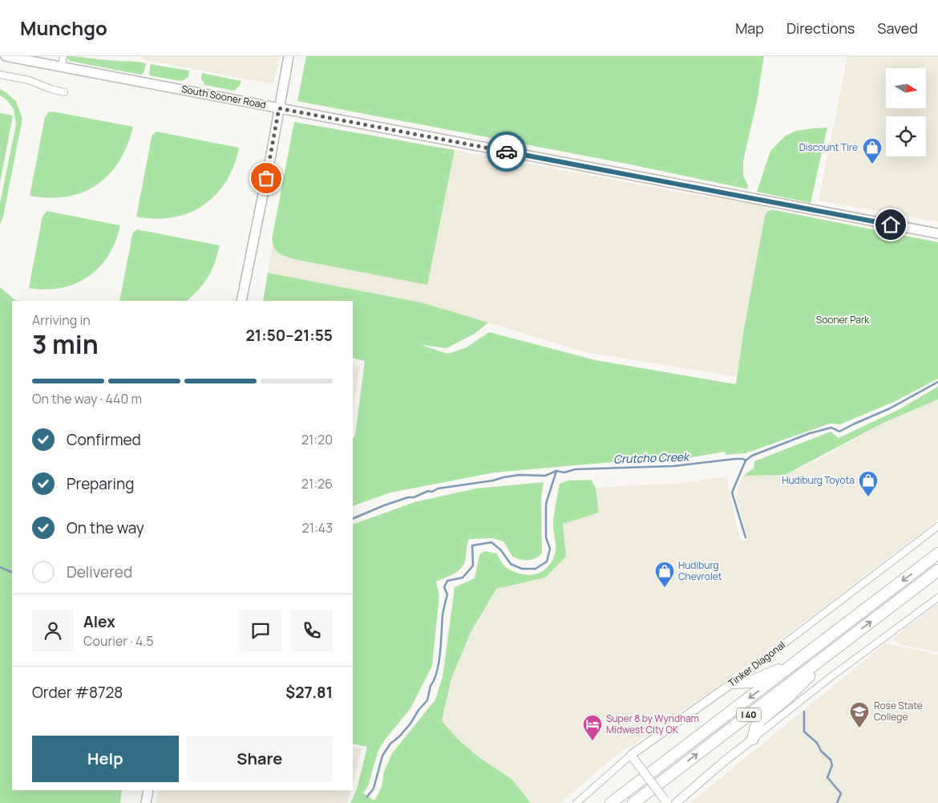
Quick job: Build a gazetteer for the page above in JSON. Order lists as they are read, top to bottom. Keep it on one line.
{"streets":{"highway":["I 40"],"main road":["South Sooner Road"],"street":["Tinker Diagonal"]},"water":["Crutcho Creek"],"parks":["Sooner Park"],"places":{"shop":["Discount Tire","Hudiburg Toyota","Hudiburg Chevrolet"],"school or university":["Rose State College"],"hotel":["Super 8 by Wyndham Midwest City OK"]},"north":"right","page":{"header":"Munchgo","nav":["Map","Directions","Saved"],"heading":["3 min","Arriving in","21:50–21:55"],"panel":["Alex","Courier · 4.5","Order #8728","$27.81"],"bar":"On the way · 440 m","list":[["Confirmed","21:20"],["Preparing","21:26"],["On the way","21:43"],"Delivered"],"buttons":["Help","Share"]}}
